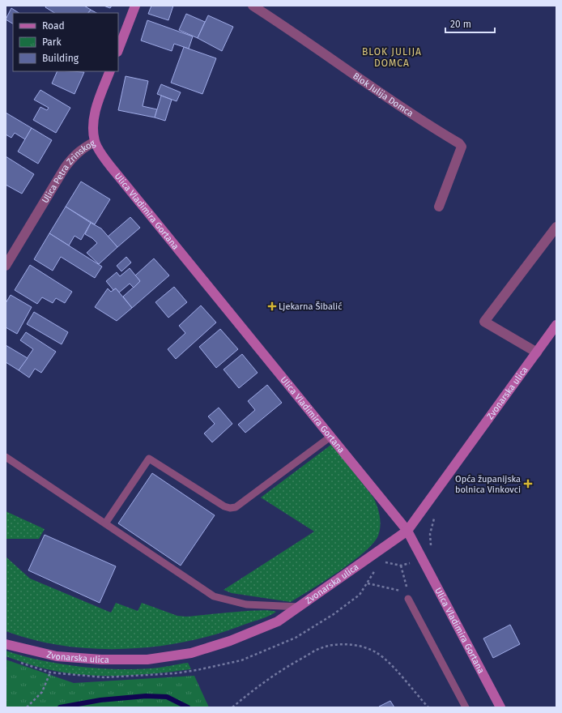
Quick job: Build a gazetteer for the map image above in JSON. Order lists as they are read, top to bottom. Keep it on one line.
{"streets":{"main road":["Ulica Petra Zrinskog","Ulica Vladimira Gortana","Zvonarska ulica"],"street":["Blok Julija Domca"]},"crossings":[["Ulica Petra Zrinskog","Ulica Vladimira Gortana"],["Ulica Vladimira Gortana","Zvonarska ulica"]],"districts":["BLOK JULIJA DOMCA"],"places":{"health":["Ljekarna Šibalić","Opća županijska bolnica Vinkovci"]},"legend":["Road","Park","Building"],"scale_bar":"20 m"}
